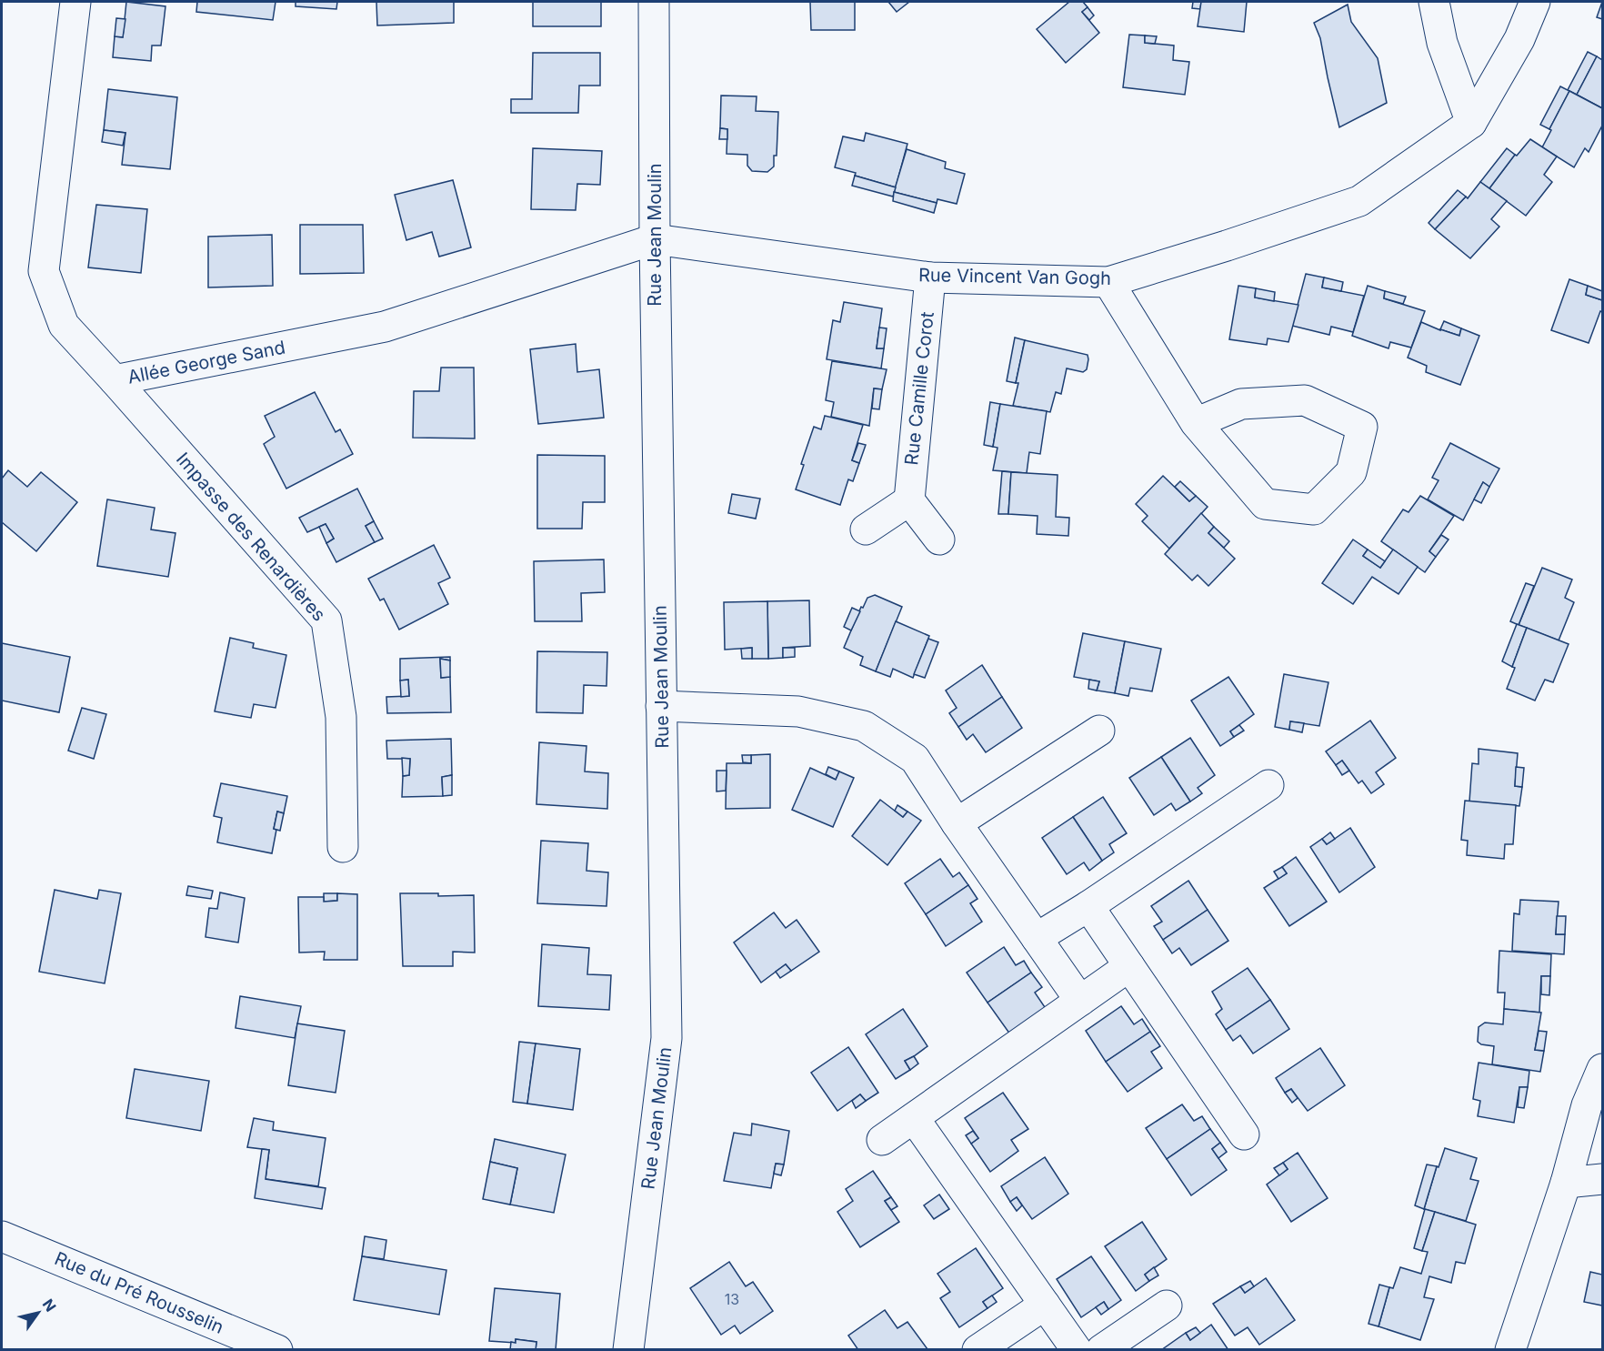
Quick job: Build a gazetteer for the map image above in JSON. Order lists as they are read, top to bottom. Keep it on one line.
{"streets":{"street":["Rue Jean Moulin","Rue Vincent Van Gogh","Allée George Sand","Rue Camille Corot","Impasse des Renardières","Rue du Pré Rousselin"]},"crossings":[["Rue Jean Moulin","Rue Vincent Van Gogh"],["Rue Jean Moulin","Allée George Sand"],["Rue Vincent Van Gogh","Allée George Sand"],["Rue Vincent Van Gogh","Rue Camille Corot"],["Allée George Sand","Impasse des Renardières"]],"house_numbers":["13"],"north":"top right"}
